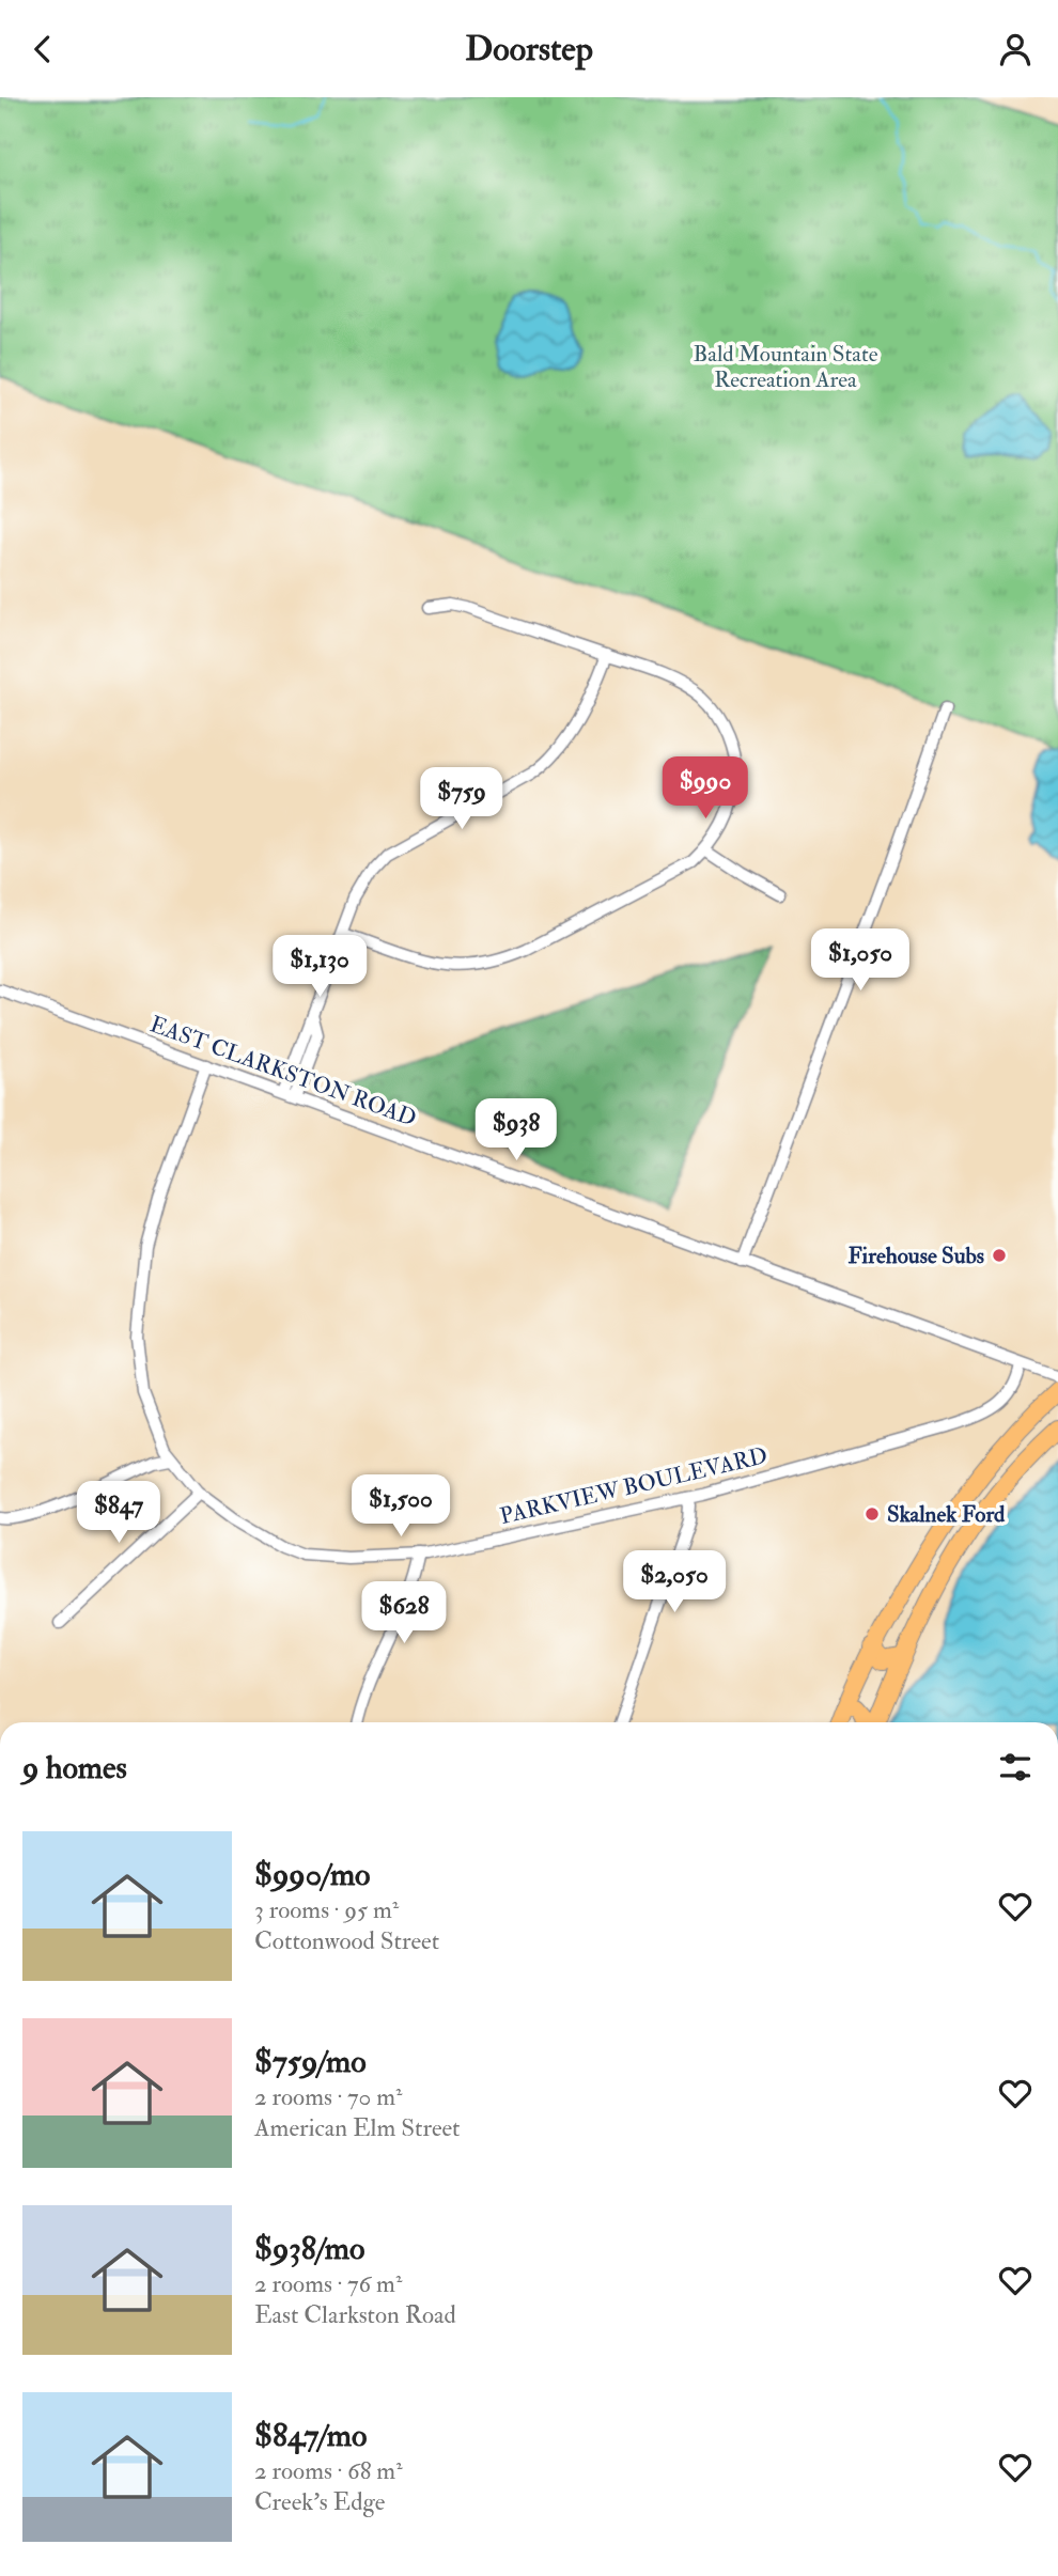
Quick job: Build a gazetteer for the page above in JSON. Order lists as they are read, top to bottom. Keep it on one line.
{"streets":{"street":["EAST CLARKSTON ROAD","PARKVIEW BOULEVARD"]},"crossings":[["EAST CLARKSTON ROAD","PARKVIEW BOULEVARD"]],"parks":["Bald Mountain State Recreation Area"],"places":["Firehouse Subs","Skalnek Ford"],"page":{"header":"Doorstep","price":["$990","$759","$1,050","$1,130","$938","$1,500","$847","$2,050","$628"],"heading":"9 homes","list":[{"name":"$990/mo","note":"3 rooms · 95 m² · Cottonwood Street"},{"name":"$759/mo","note":"2 rooms · 70 m² · American Elm Street"},{"name":"$938/mo","note":"2 rooms · 76 m² · East Clarkston Road"},{"name":"$847/mo","note":"2 rooms · 68 m² · Creek's Edge"}]}}
